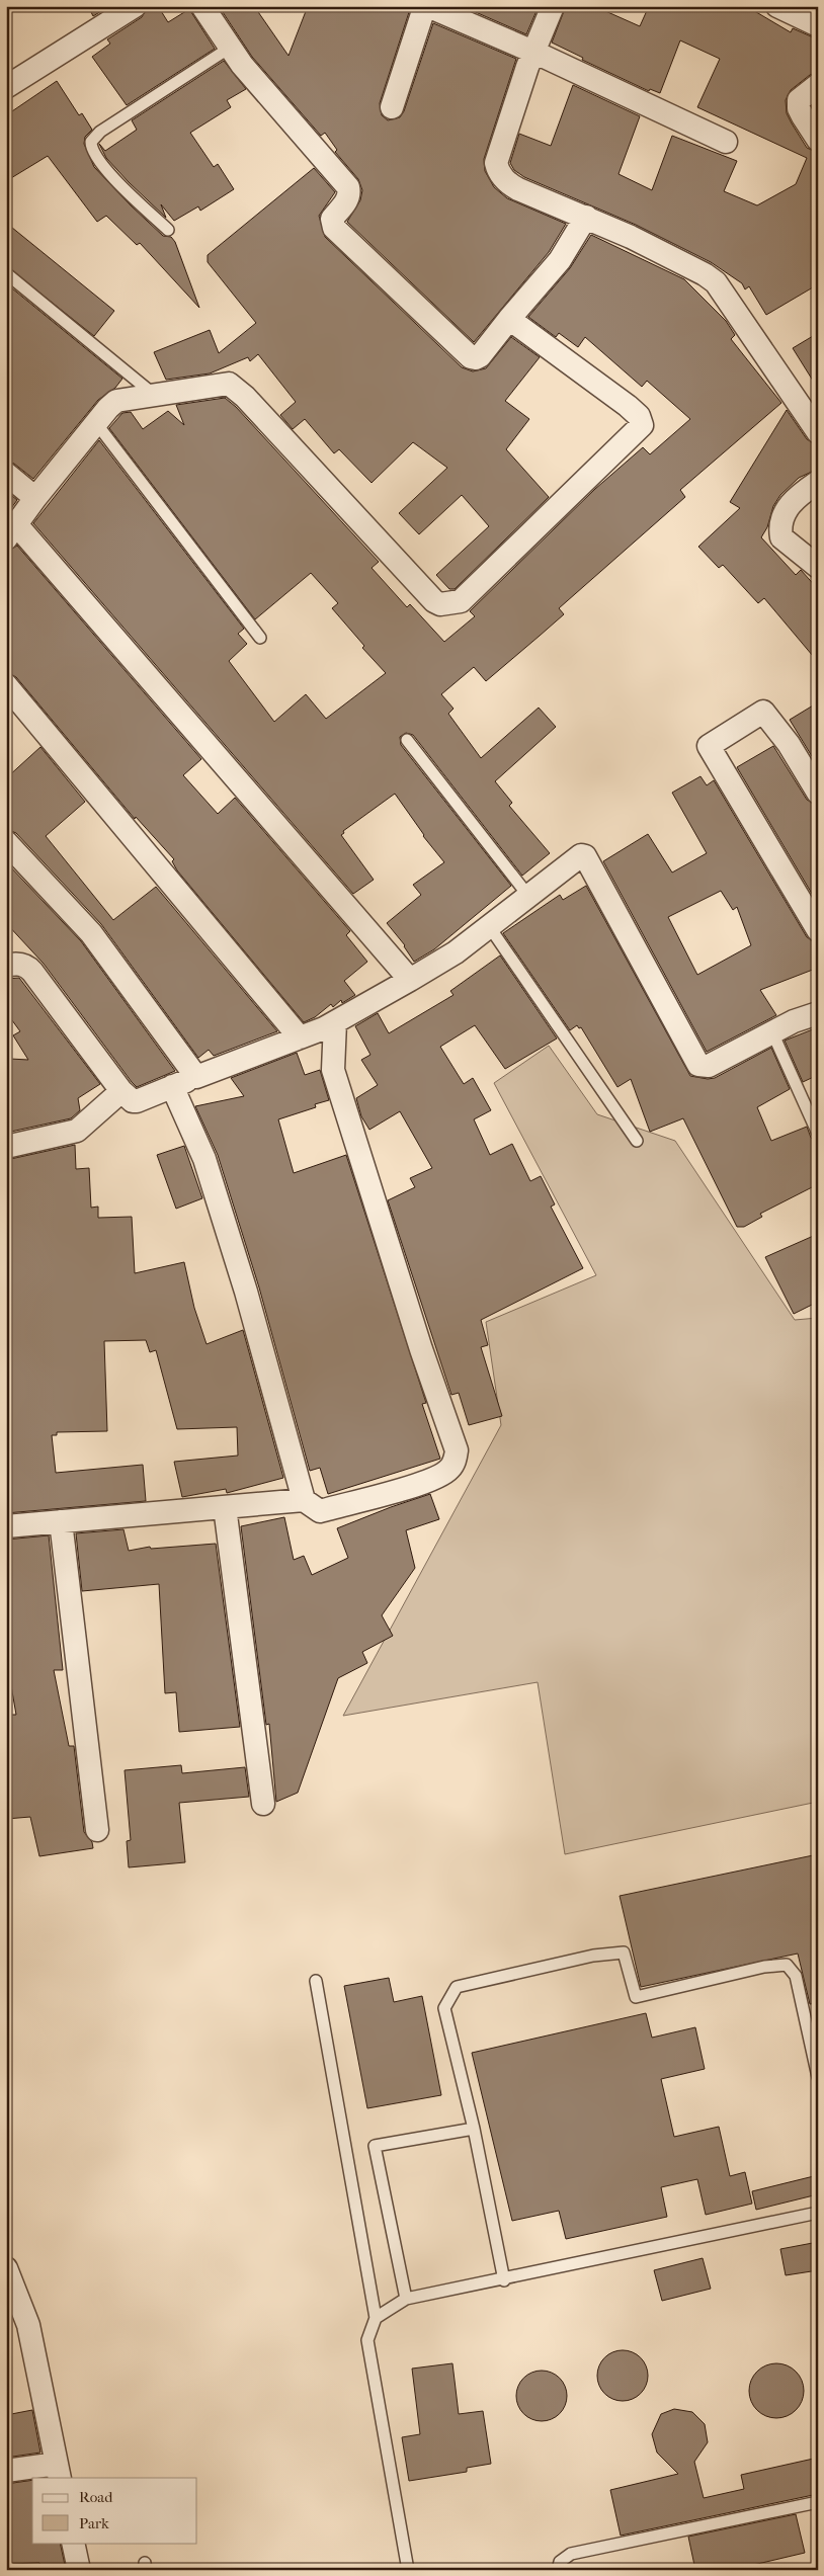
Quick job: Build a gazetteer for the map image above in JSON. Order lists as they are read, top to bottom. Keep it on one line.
{"legend":["Road","Park"]}
